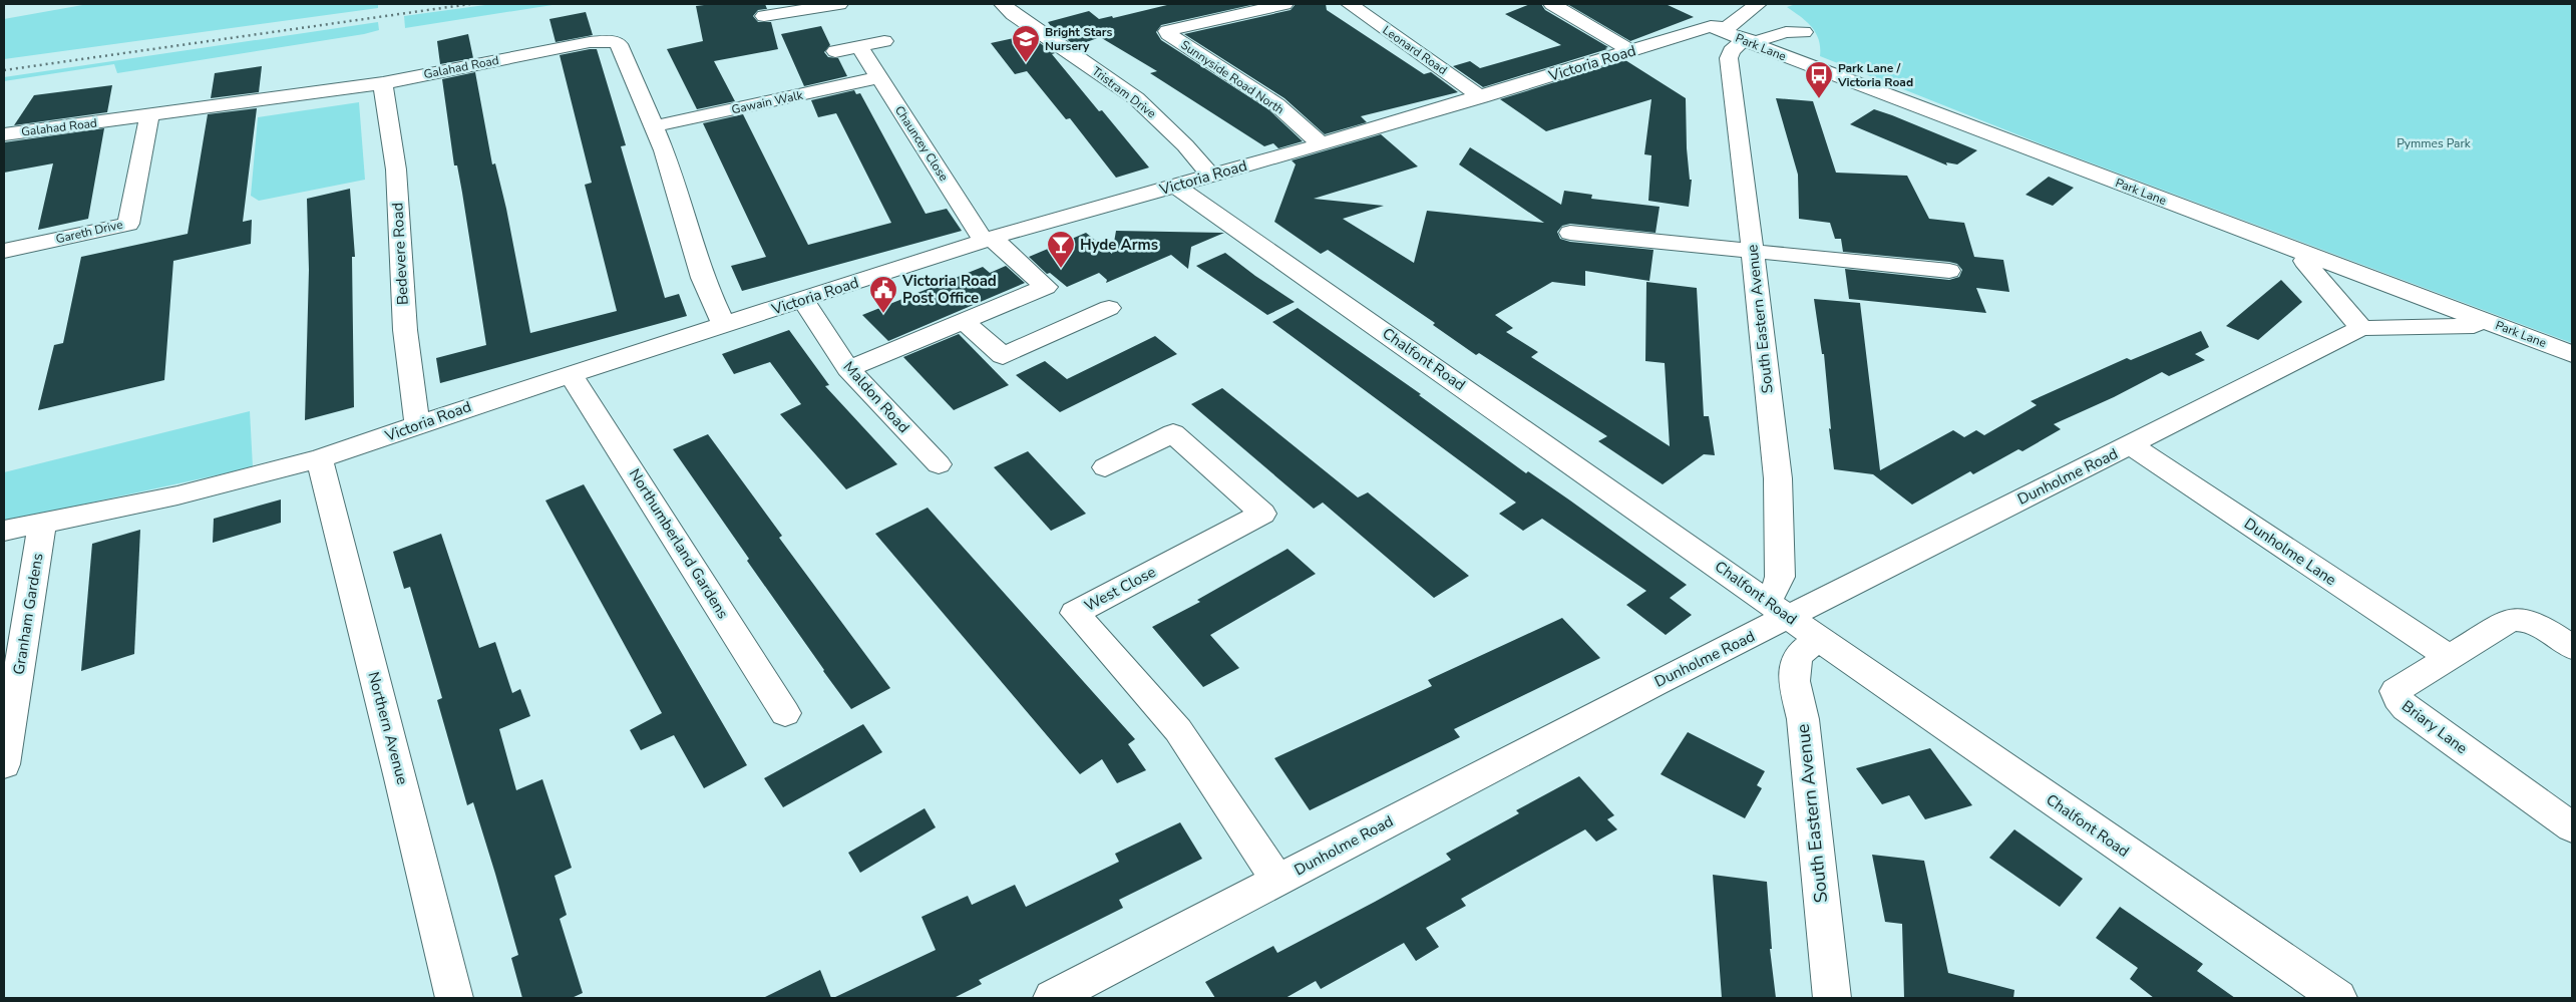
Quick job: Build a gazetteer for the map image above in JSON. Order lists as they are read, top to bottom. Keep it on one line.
{"streets":{"street":["Park Lane","Leonard Road","Victoria Road","Galahad Road","Sunnyside Road North","Tristram Drive","Gawain Walk","Chauncey Close","Gareth Drive","Bedevere Road","South Eastern Avenue","Chalfont Road","Maldon Road","Dunholme Road","Northumberland Gardens","Dunholme Lane","West Close","Granham Gardens","Briary Lane","Northern Avenue"]},"crossings":[["Park Lane","Victoria Road"],["Park Lane","South Eastern Avenue"],["Park Lane","Dunholme Road"],["Leonard Road","Victoria Road"],["Victoria Road","Galahad Road"],["Victoria Road","Sunnyside Road North"],["Victoria Road","Tristram Drive"],["Victoria Road","Chauncey Close"],["Victoria Road","Bedevere Road"],["Victoria Road","Chalfont Road"],["Victoria Road","Maldon Road"],["Victoria Road","Northumberland Gardens"],["Victoria Road","Granham Gardens"],["Victoria Road","Northern Avenue"],["Galahad Road","Gawain Walk"],["Galahad Road","Gareth Drive"],["Galahad Road","Bedevere Road"],["Gawain Walk","Chauncey Close"],["South Eastern Avenue","Chalfont Road"],["South Eastern Avenue","Dunholme Road"],["Chalfont Road","Dunholme Road"],["Dunholme Road","Dunholme Lane"],["Dunholme Road","West Close"],["Dunholme Lane","Briary Lane"]],"parks":["Pymmes Park"],"places":{"school or university":["Bright Stars Nursery"],"bus stop":["Park Lane / Victoria Road"],"bar":["Hyde Arms"],"public building":["Victoria Road Post Office"]}}
